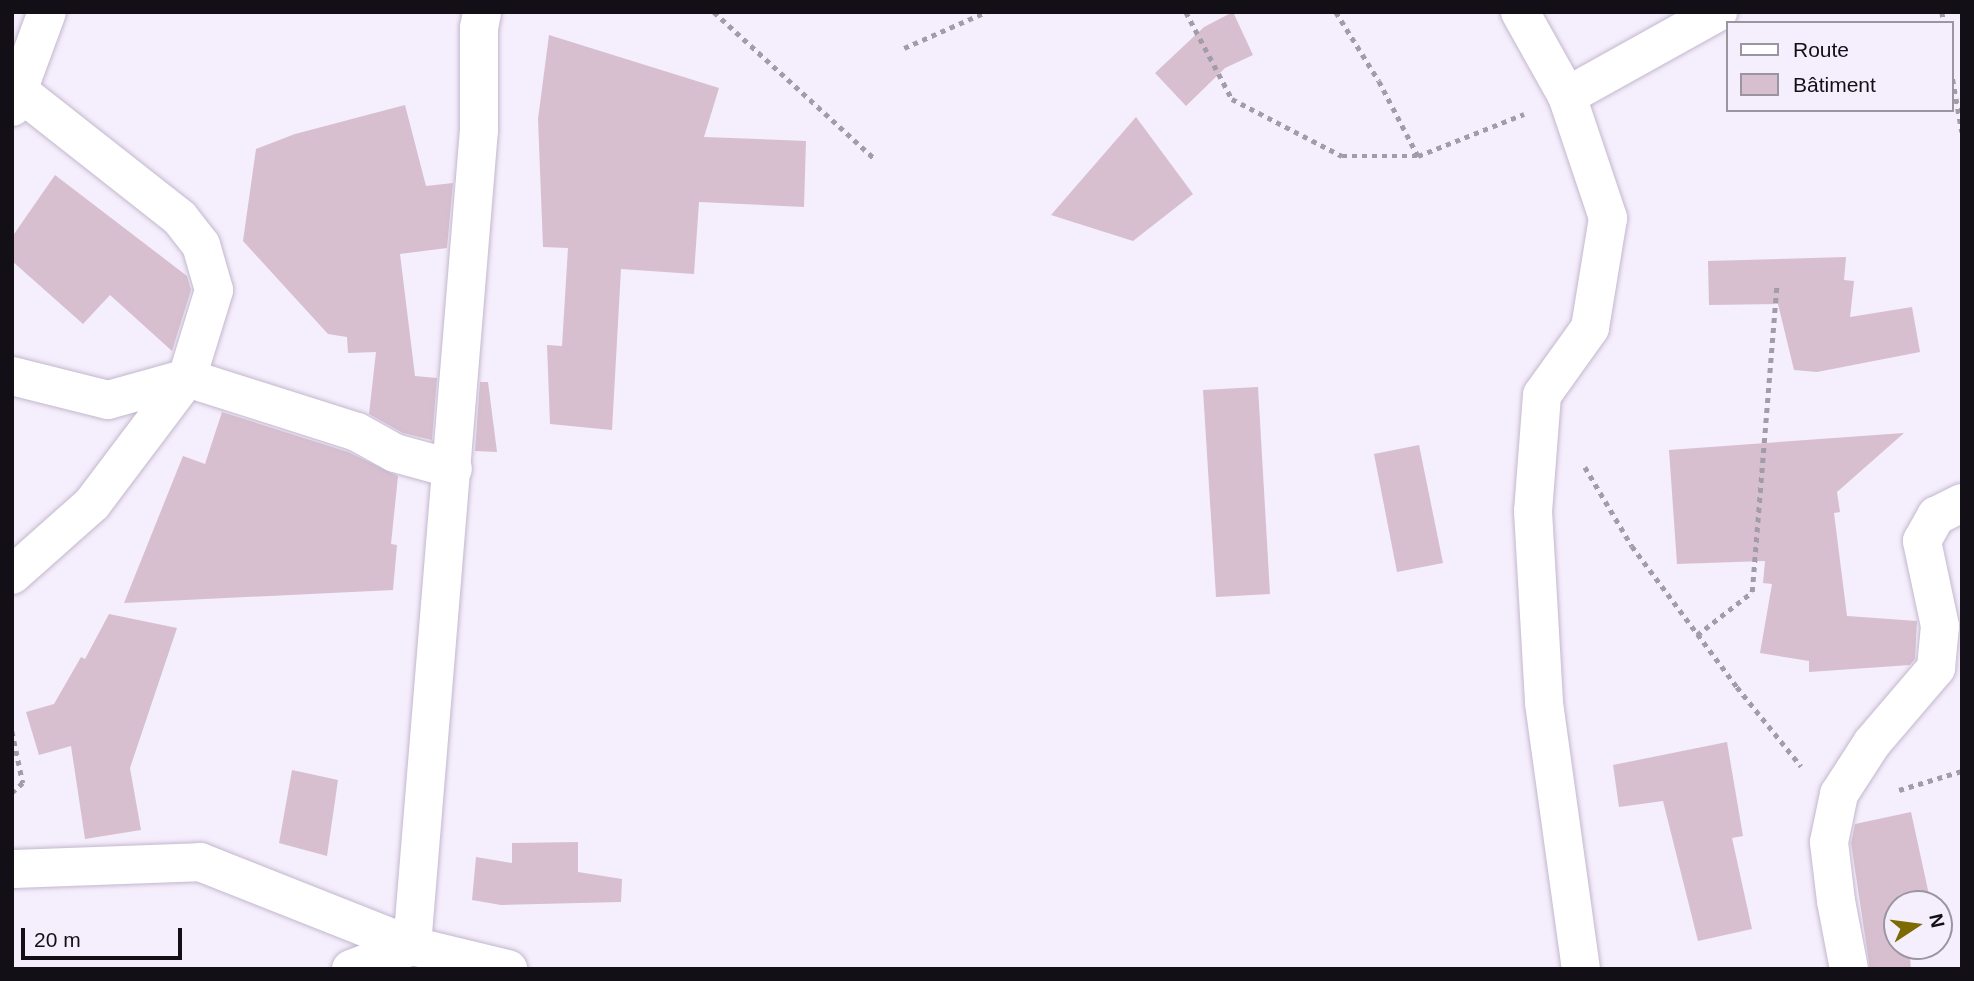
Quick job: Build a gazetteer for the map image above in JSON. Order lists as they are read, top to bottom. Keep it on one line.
{"legend":["Route","Bâtiment"],"scale_bar":"20 m","north":"right"}
